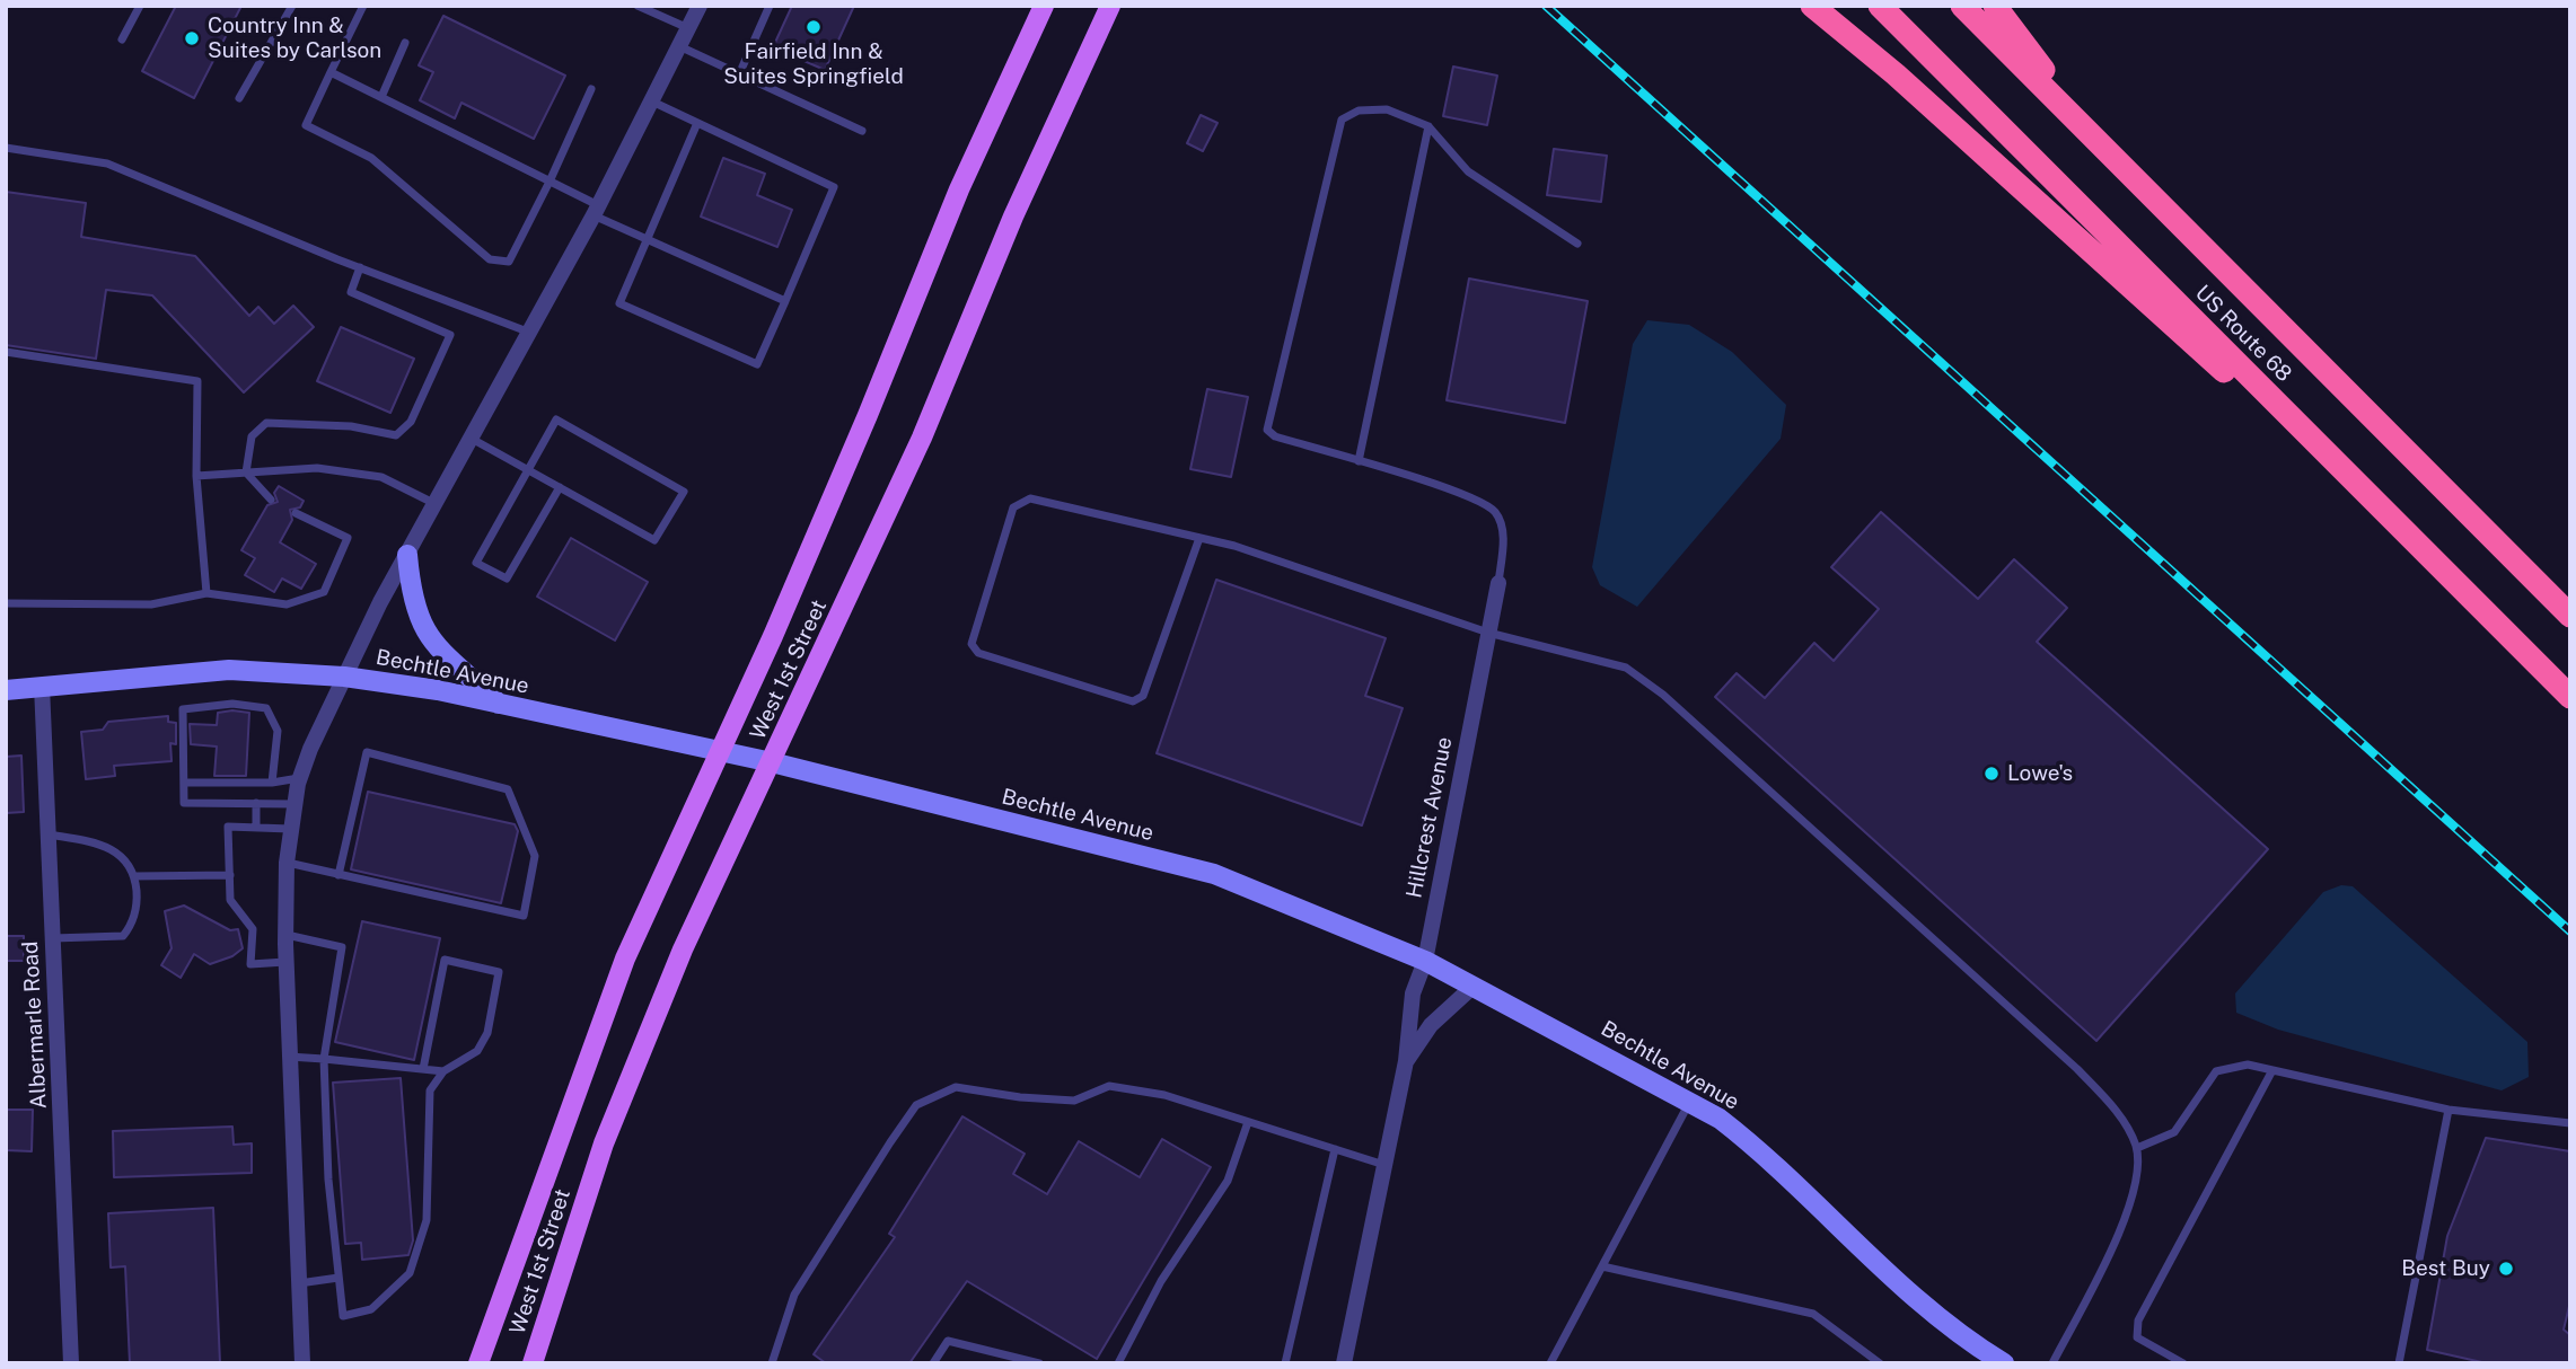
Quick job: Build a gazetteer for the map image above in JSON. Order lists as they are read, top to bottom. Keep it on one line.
{"streets":{"highway":["US Route 68"],"main road":["West 1st Street"],"street":["Bechtle Avenue","Hillcrest Avenue","Albermarle Road"]},"crossings":[["West 1st Street","Bechtle Avenue"],["Bechtle Avenue","Hillcrest Avenue"],["Bechtle Avenue","Albermarle Road"]],"places":["Fairfield Inn & Suites Springfield","Country Inn & Suites by Carlson","Lowe's","Best Buy"]}
